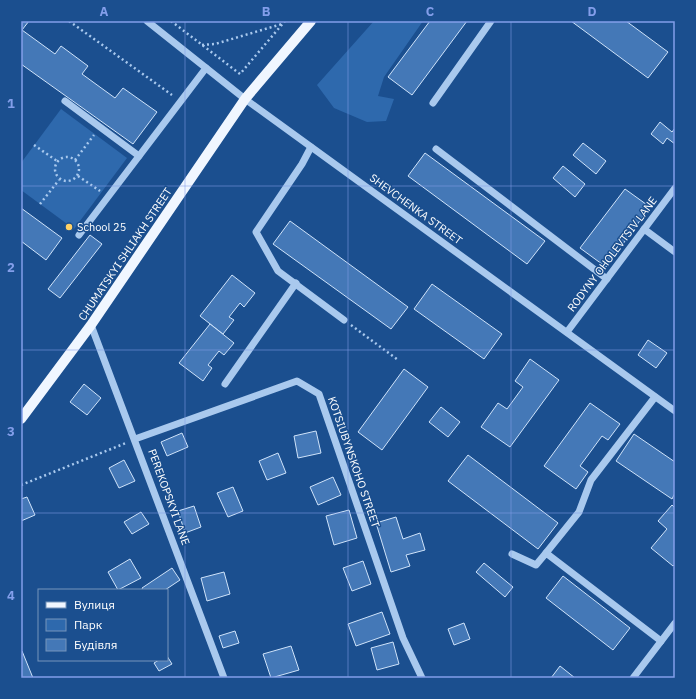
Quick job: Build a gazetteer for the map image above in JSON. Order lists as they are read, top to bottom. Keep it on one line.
{"streets":{"main road":["CHUMATSKYI SHLIAKH STREET"],"street":["SHEVCHENKA STREET","RODYNY OHOLEVTSIV LANE","KOTSIUBYNSKOHO STREET","PEREKOPSKYI LANE"]},"crossings":[["SHEVCHENKA STREET","CHUMATSKYI SHLIAKH STREET"],["SHEVCHENKA STREET","RODYNY OHOLEVTSIV LANE"],["CHUMATSKYI SHLIAKH STREET","PEREKOPSKYI LANE"],["KOTSIUBYNSKOHO STREET","PEREKOPSKYI LANE"]],"places":["School 25"],"legend":["Вулиця","Парк","Будівля"],"grid":{"columns":["A","B","C","D"],"rows":["1","2","3","4"]}}
